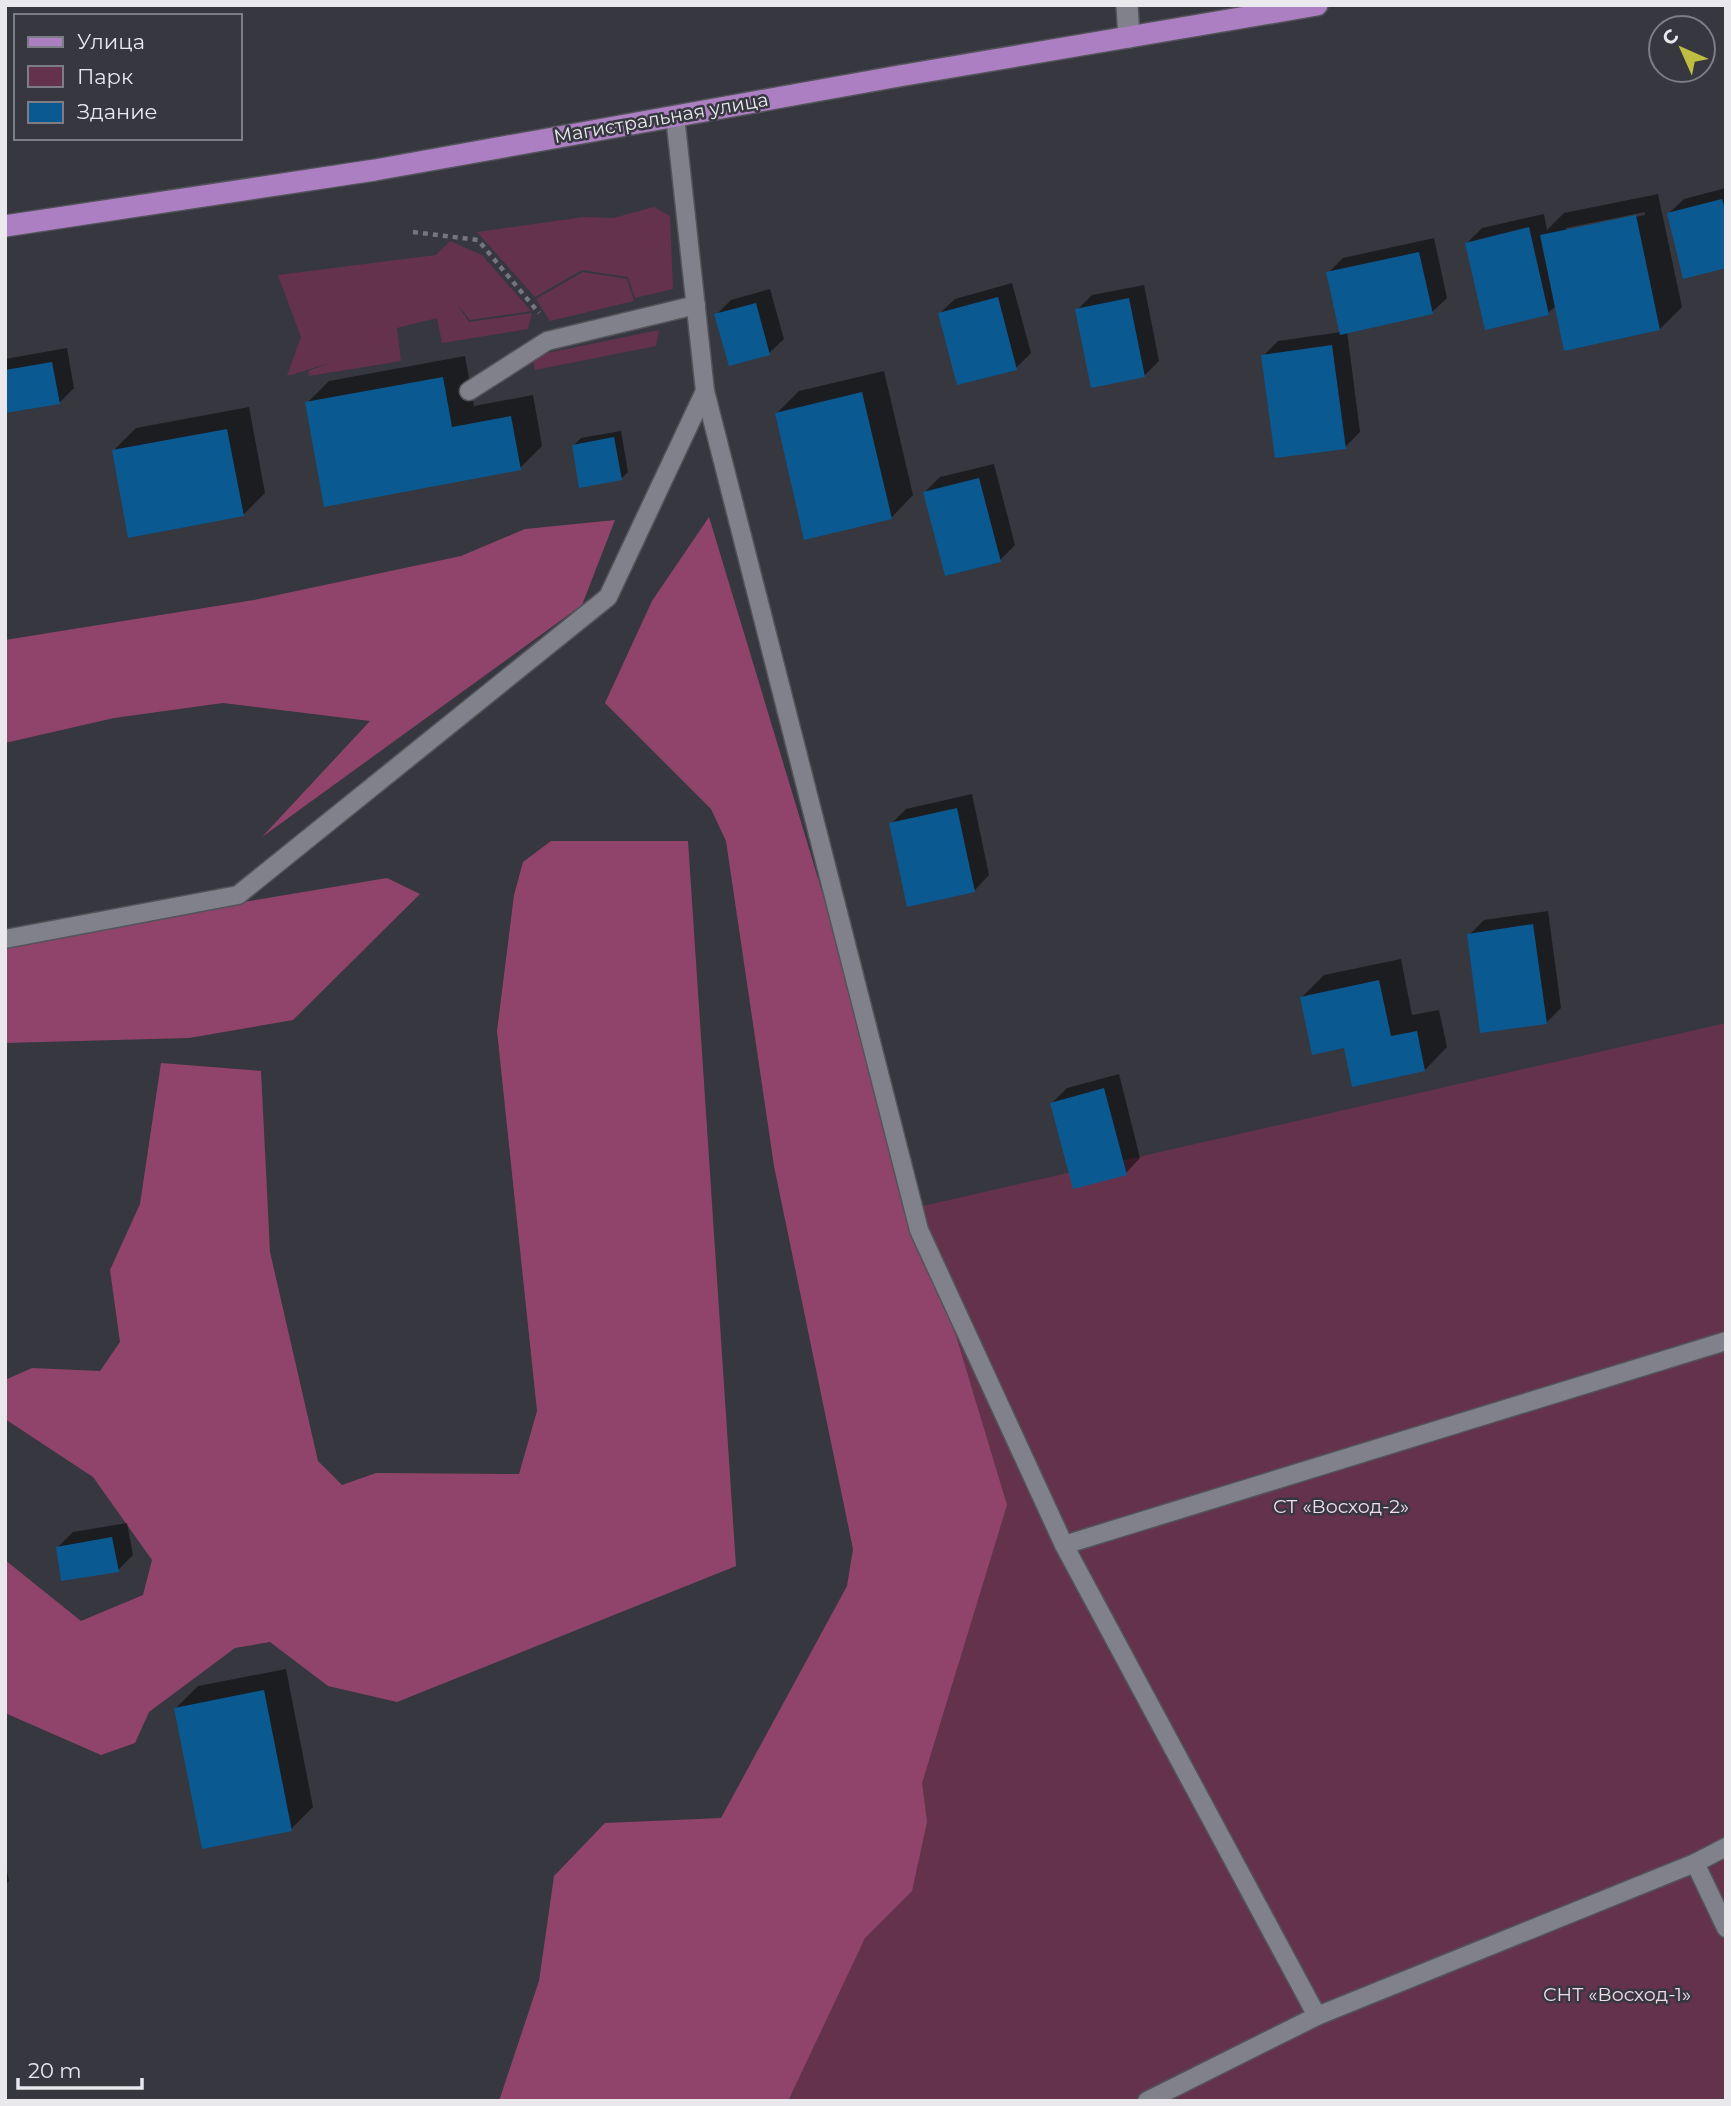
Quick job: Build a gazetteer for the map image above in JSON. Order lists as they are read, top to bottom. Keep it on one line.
{"streets":{"main road":["Магистральная улица"]},"parks":["СТ «Восход-2»","СНТ «Восход-1»"],"legend":["Улица","Парк","Здание"],"scale_bar":"20 m","north":"top left"}
